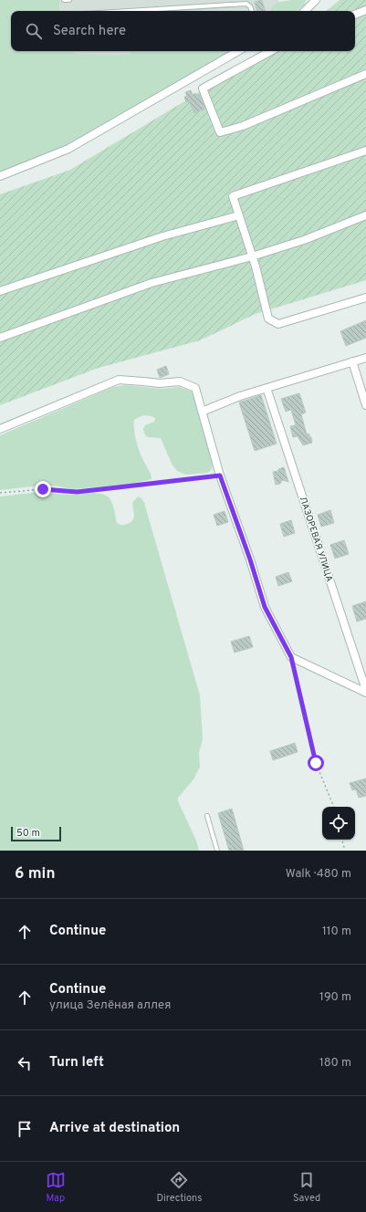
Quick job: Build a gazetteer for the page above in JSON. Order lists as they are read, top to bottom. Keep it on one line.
{"streets":{"street":["ЛАЗОРЕВАЯ УЛИЦА"]},"scale_bar":"50 m","page":{"search":"Search here","scale":"50 m","heading":["6 min","Walk · 480 m"],"list":[["Continue","110 m"],["Continue","улица Зелёная аллея","190 m"],["Turn left","180 m"],"Arrive at destination"],"nav":["Map","Directions","Saved"]}}
